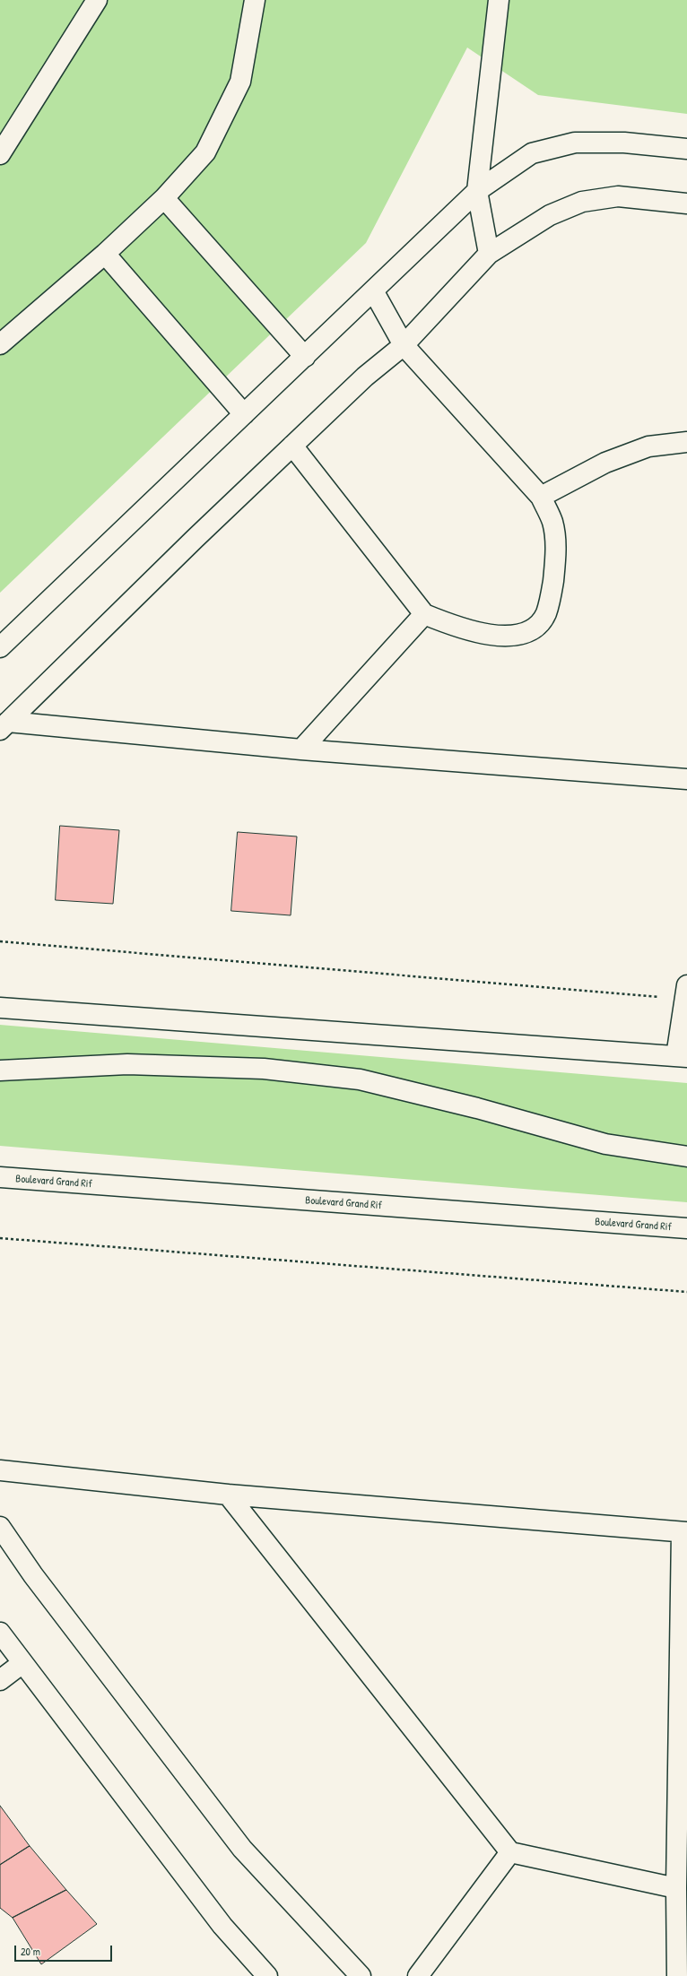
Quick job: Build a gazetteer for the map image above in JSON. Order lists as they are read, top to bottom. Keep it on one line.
{"streets":{"street":["Boulevard Grand Rif"]},"scale_bar":"20 m"}
